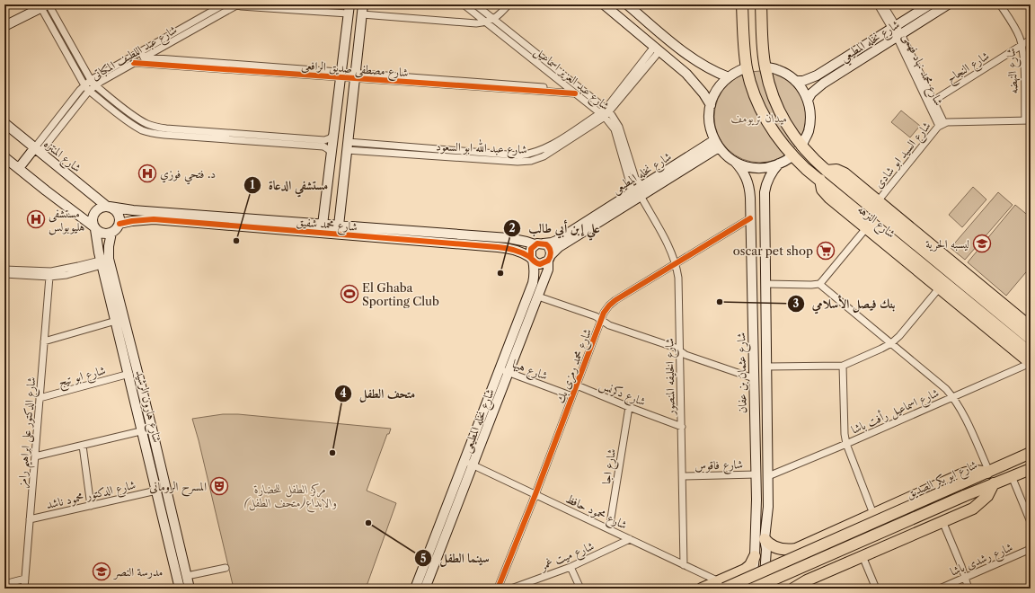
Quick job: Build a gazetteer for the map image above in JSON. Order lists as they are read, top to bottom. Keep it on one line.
{"streets":{"main road":["شارع النزهه","شارع ابو بكر الصديق"],"street":["شارع نخله المطيعي","شارع عبد اللطيف المكباتى","شارع النجاح","شارع مصطفى صديق الرافعى","شارع محمد نهاد فهمى","شارع النهضه","شارع عبد العزيز اسماعيل","شارع عبد الله ابو السعود","شارع السيد ابو شادى","شارع المنتزه","شارع نخله المطيعى","شارع محمد شفيق","شارع محمد رمزى بك","شارع هيها","شارع عثمان بن عفان","شارع ابو تيج","شارع الخليفه المنصور","شارع دكرنس","شارع هارون الرشيد","شارع اسماعيل رأفت باشا","شارع الدكتور على ابراهيم رامز","شارع فاقوس","شارع اجا","شارع الدكتور محمود ناشد","شارع محمود حافظ","شارع ميت غمر","شارع رشدى باشا"]},"crossings":[["شارع نخله المطيعي","شارع محمد نهاد فهمى"],["شارع عبد اللطيف المكباتى","شارع مصطفى صديق الرافعى"],["شارع عبد اللطيف المكباتى","شارع المنتزه"],["شارع النجاح","شارع محمد نهاد فهمى"],["شارع النجاح","شارع النهضه"],["شارع مصطفى صديق الرافعى","شارع عبد العزيز اسماعيل"],["شارع محمد نهاد فهمى","شارع السيد ابو شادى"],["شارع النهضه","شارع السيد ابو شادى"],["شارع عبد العزيز اسماعيل","شارع عبد الله ابو السعود"],["شارع عبد العزيز اسماعيل","شارع نخله المطيعى"],["شارع عبد العزيز اسماعيل","شارع الخليفه المنصور"],["شارع السيد ابو شادى","شارع النزهه"],["شارع المنتزه","شارع محمد شفيق"],["شارع المنتزه","شارع هارون الرشيد"],["شارع نخله المطيعى","شارع محمد شفيق"],["شارع نخله المطيعى","شارع هيها"],["شارع نخله المطيعى","شارع الخليفه المنصور"],["شارع نخله المطيعى","شارع محمود حافظ"],["شارع النزهه","شارع اسماعيل رأفت باشا"],["شارع محمد شفيق","شارع هارون الرشيد"],["شارع محمد رمزى بك","شارع هيها"],["شارع محمد رمزى بك","شارع عثمان بن عفان"],["شارع محمد رمزى بك","شارع الخليفه المنصور"],["شارع محمد رمزى بك","شارع دكرنس"],["شارع محمد رمزى بك","شارع محمود حافظ"],["شارع عثمان بن عفان","شارع فاقوس"],["شارع عثمان بن عفان","شارع ابو بكر الصديق"],["شارع ابو تيج","شارع هارون الرشيد"],["شارع ابو تيج","شارع الدكتور على ابراهيم رامز"],["شارع الخليفه المنصور","شارع دكرنس"],["شارع الخليفه المنصور","شارع فاقوس"],["شارع الخليفه المنصور","شارع محمود حافظ"],["شارع دكرنس","شارع اجا"],["شارع هارون الرشيد","شارع الدكتور محمود ناشد"],["شارع الدكتور على ابراهيم رامز","شارع الدكتور محمود ناشد"],["شارع اجا","شارع محمود حافظ"],["شارع ابو بكر الصديق","شارع محمود حافظ"],["شارع محمود حافظ","شارع ميت غمر"]],"parks":["ميدان تريومف","مركز الطفل للحضارة والابداع(متحف الطفل)"],"places":{"hospital":["د. فتحي فوزي","مستشفى هليوبولس"],"other":["مستشفي الدعاة","علي إبن أبي طالب","بنك فيصل الأسلامي","متحف الطفل","سينما الطفل"],"school or university":["ليسبه الحرية","مدرسة النصر"],"supermarket":["oscar pet shop"],"sports":["El Ghaba Sporting Club"],"theatre":["المسرح الرومانى"]}}
